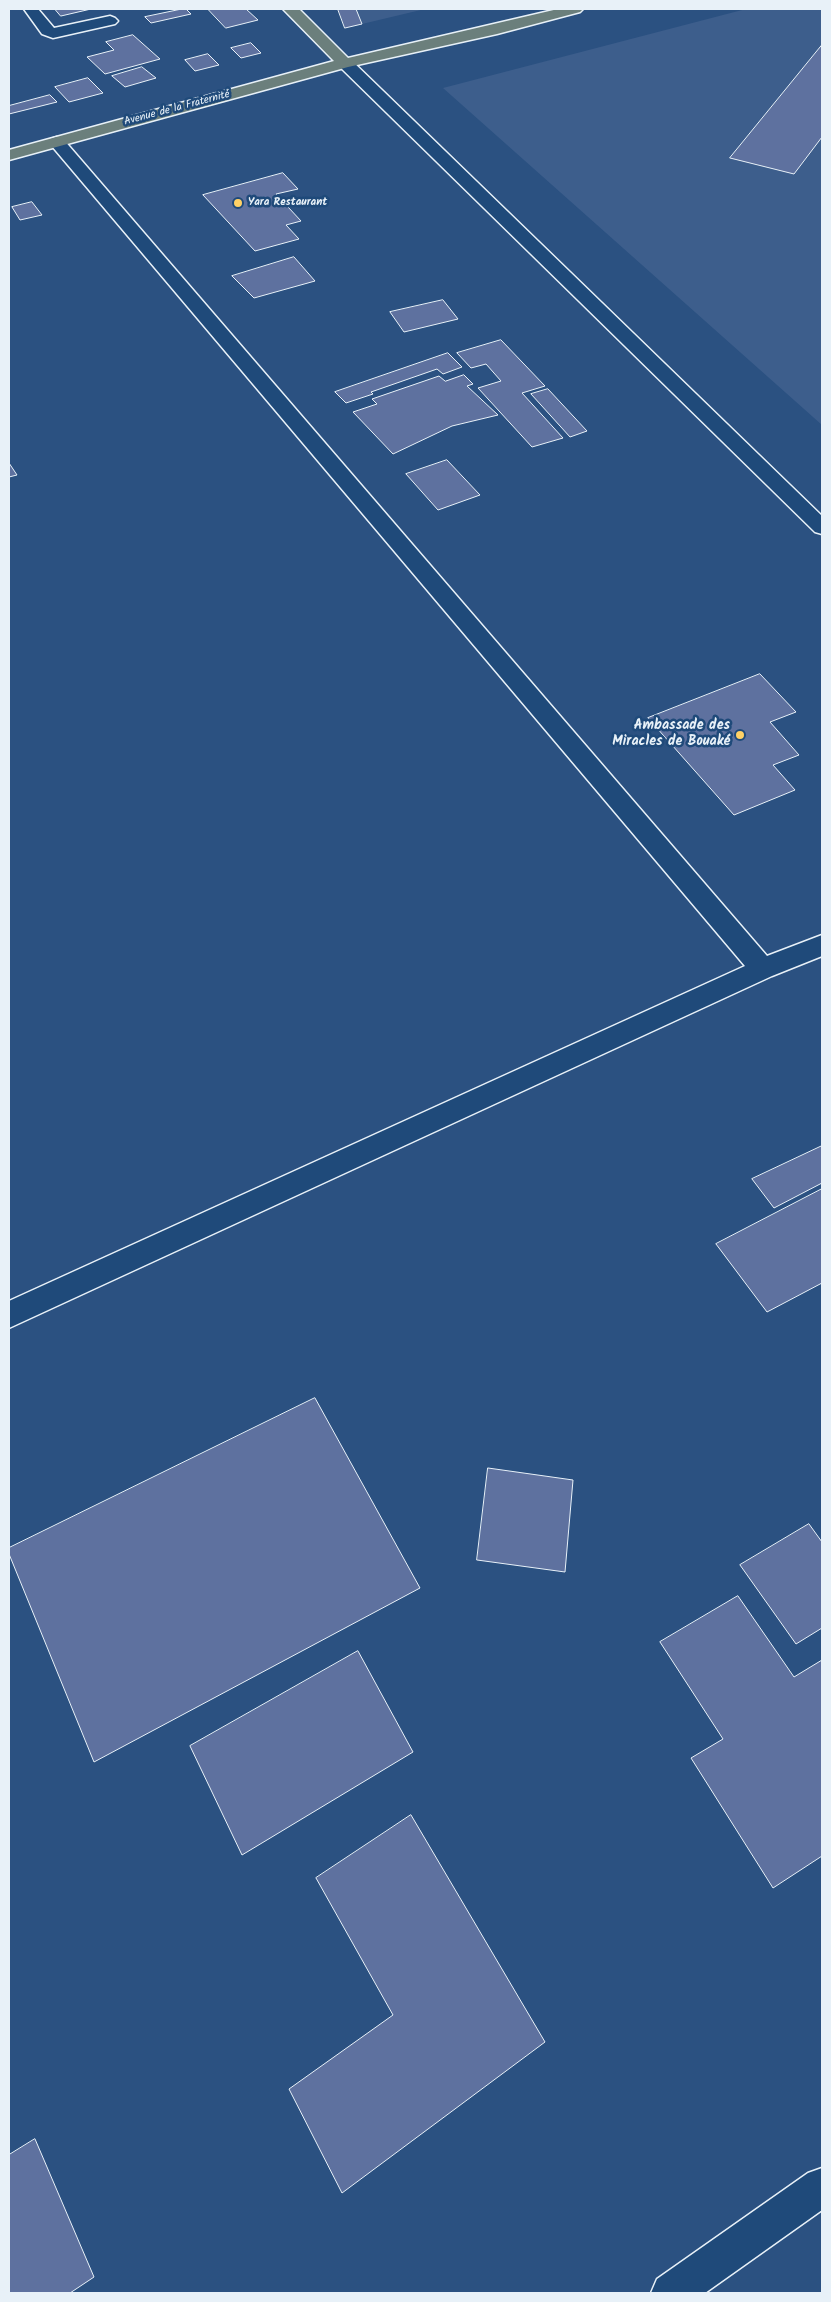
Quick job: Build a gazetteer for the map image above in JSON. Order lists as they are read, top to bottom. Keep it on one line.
{"streets":{"main road":["Avenue de la Fraternité"]},"places":["Yara Restaurant","Ambassade des Miracles de Bouaké"]}
